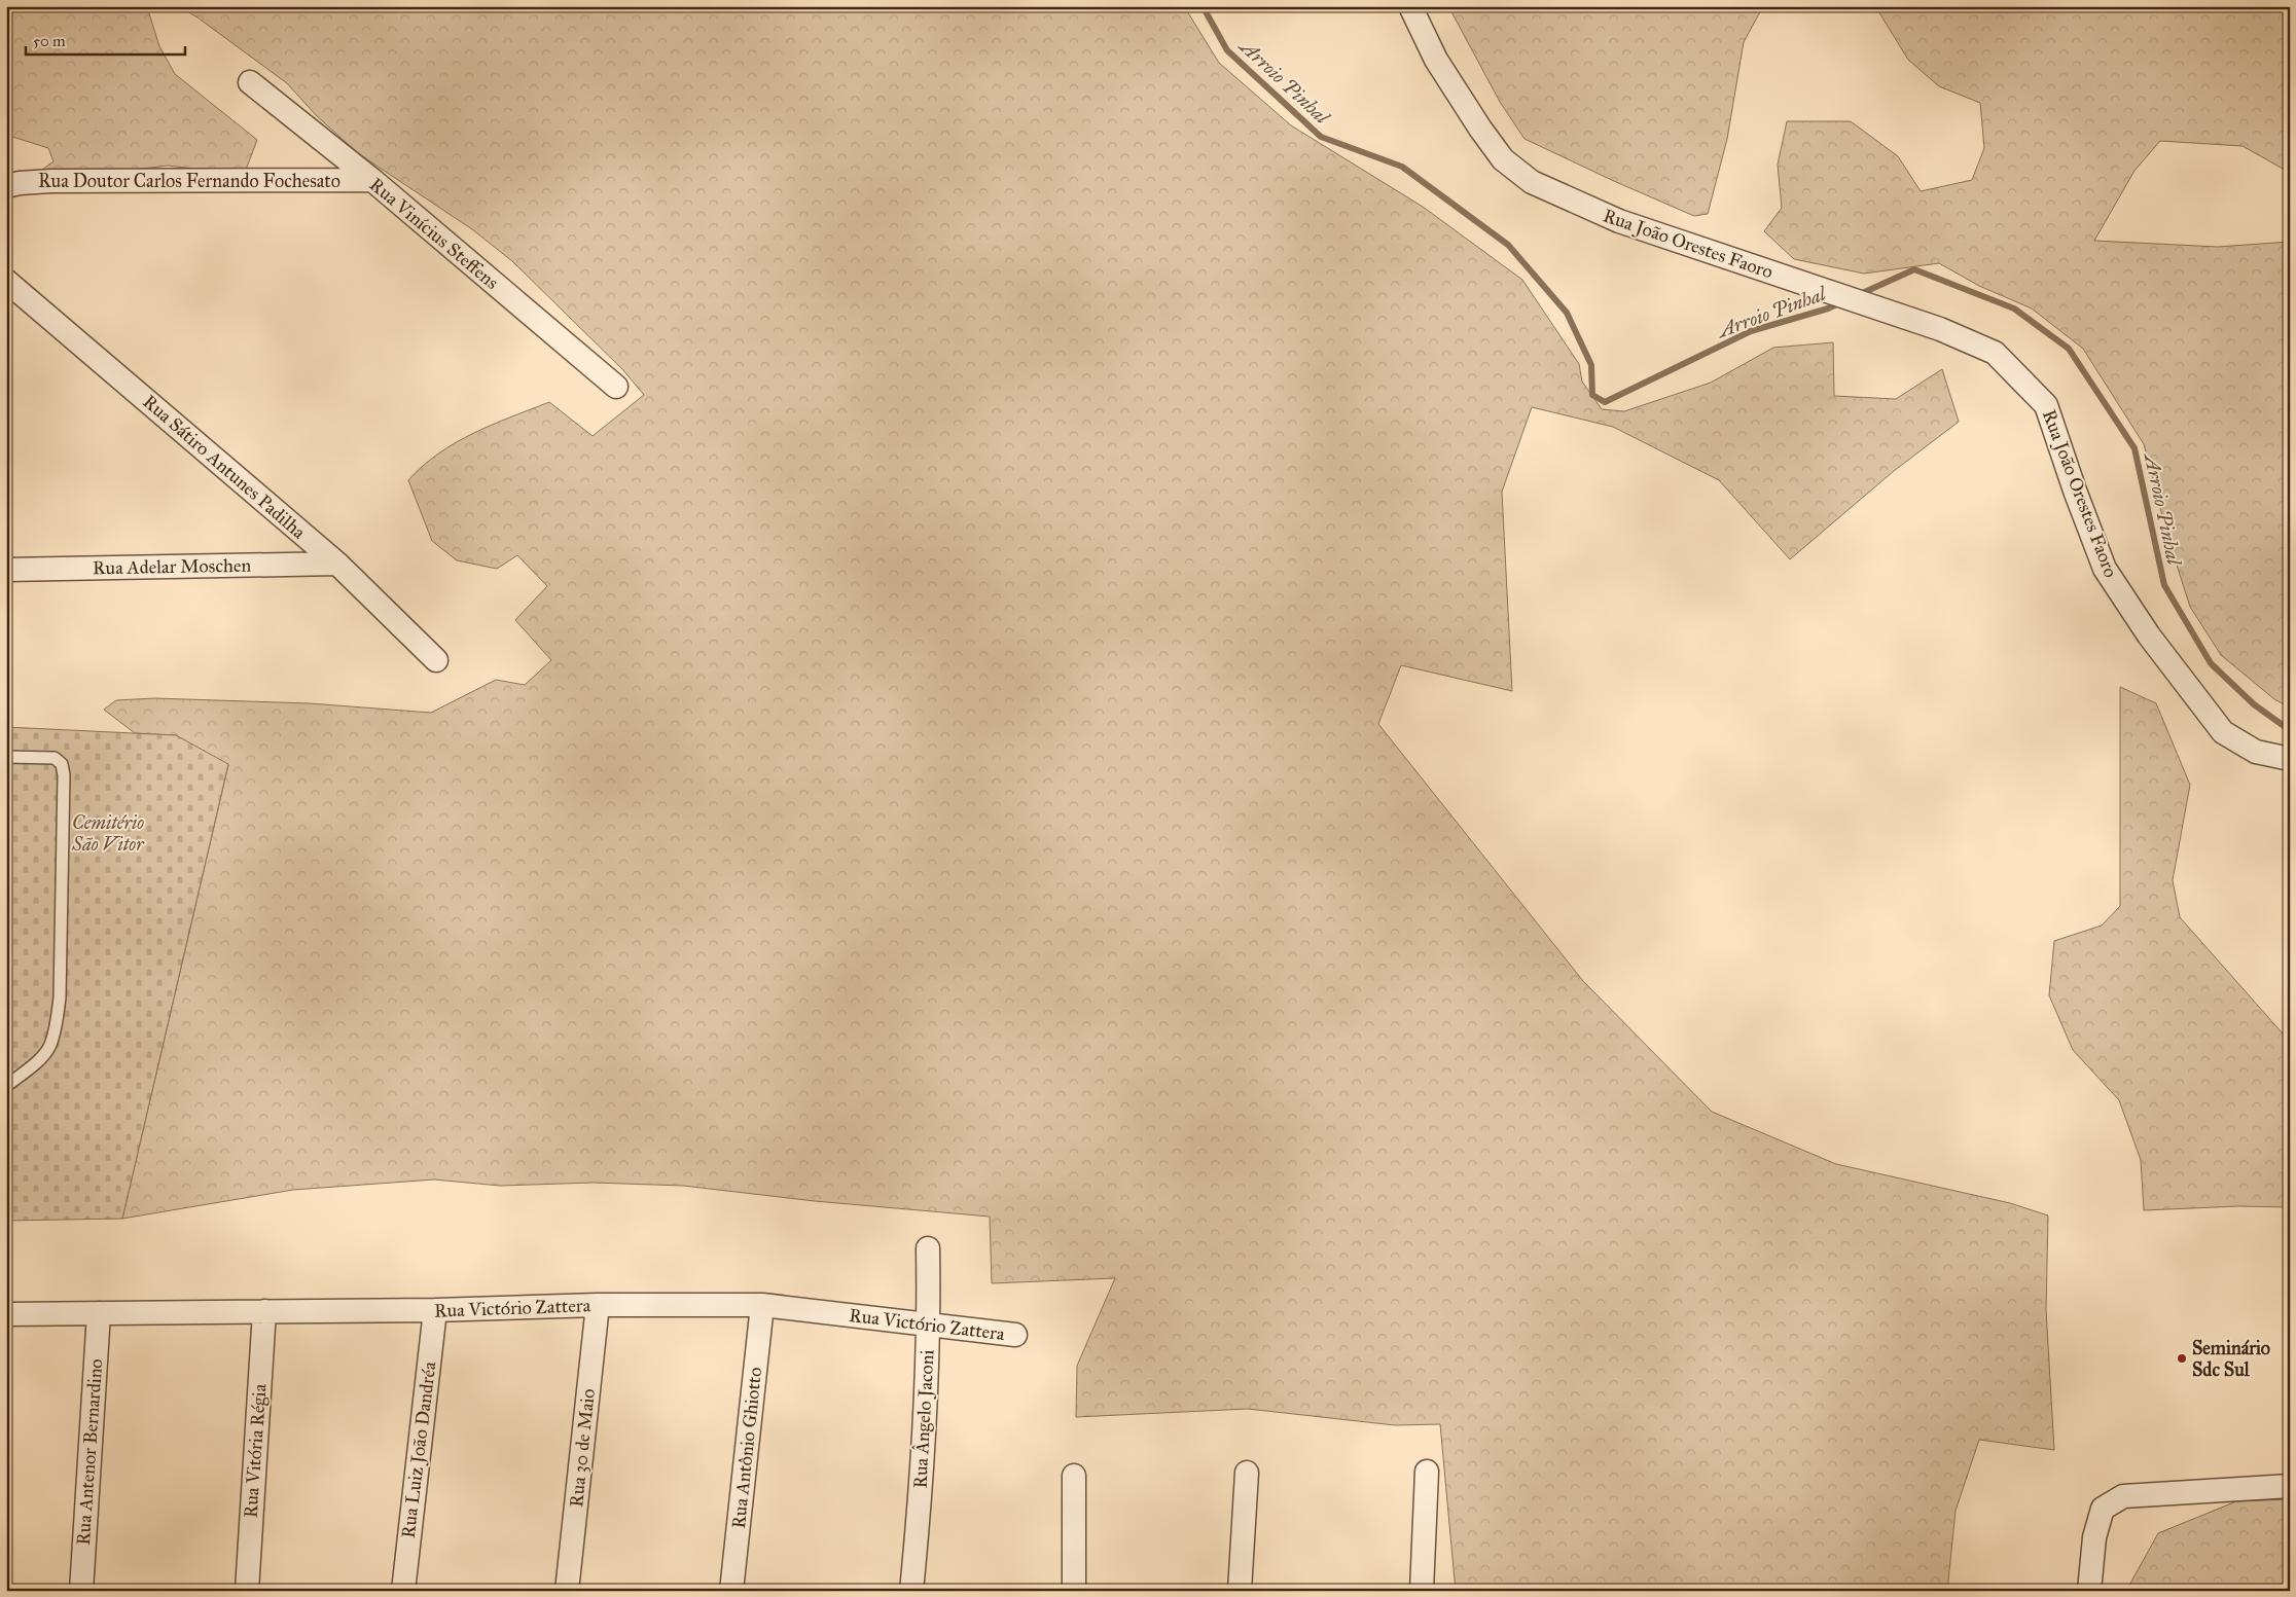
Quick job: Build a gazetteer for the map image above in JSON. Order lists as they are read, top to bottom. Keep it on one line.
{"streets":{"street":["Rua Doutor Carlos Fernando Fochesato","Rua Vinícius Steffens","Rua João Orestes Faoro","Rua Sátiro Antunes Padilha","Rua Adelar Moschen","Rua Victório Zattera","Rua Ângelo Jaconi","Rua 30 de Maio","Rua Antônio Ghiotto","Rua Luiz João Dandréa","Rua Vitória Régia","Rua Antenor Bernardino"]},"crossings":[["Rua Doutor Carlos Fernando Fochesato","Rua Vinícius Steffens"],["Rua Sátiro Antunes Padilha","Rua Adelar Moschen"],["Rua Victório Zattera","Rua Ângelo Jaconi"],["Rua Victório Zattera","Rua 30 de Maio"],["Rua Victório Zattera","Rua Antônio Ghiotto"],["Rua Victório Zattera","Rua Luiz João Dandréa"],["Rua Victório Zattera","Rua Vitória Régia"],["Rua Victório Zattera","Rua Antenor Bernardino"]],"water":["Arroio Pinhal"],"parks":["Cemitério São Vitor"],"places":["Seminário Sdc Sul"],"scale_bar":"50 m"}
